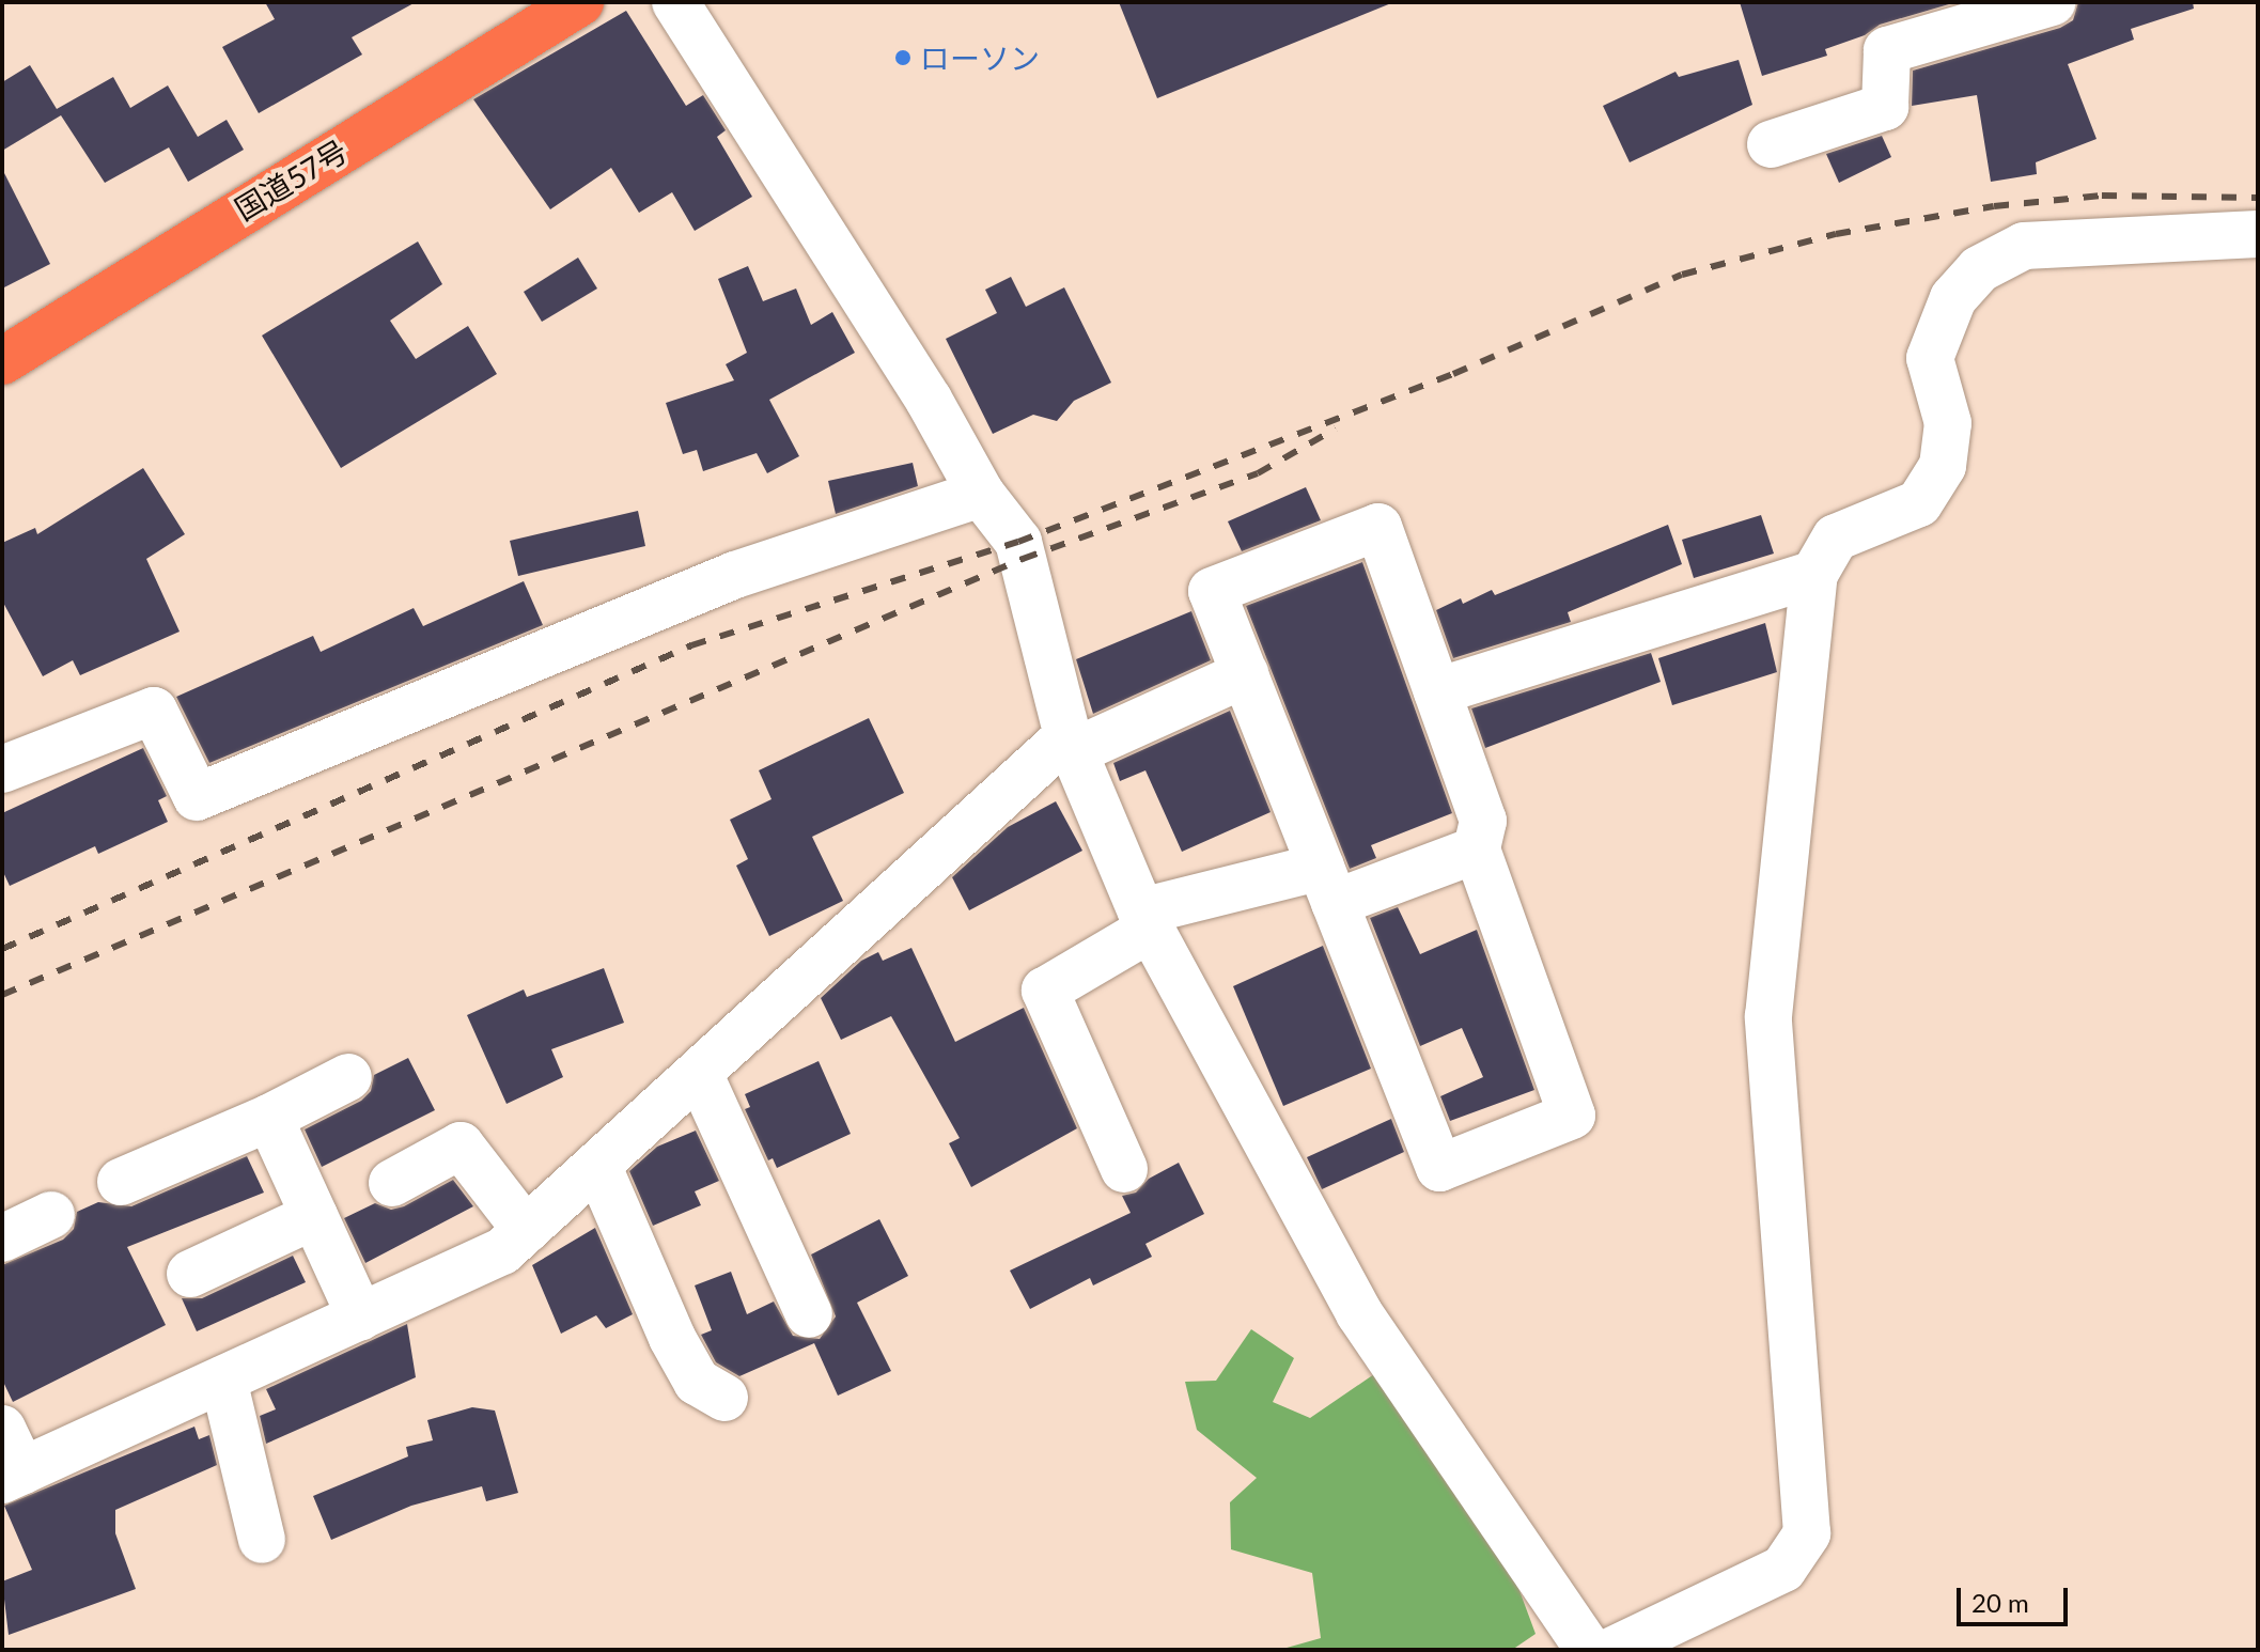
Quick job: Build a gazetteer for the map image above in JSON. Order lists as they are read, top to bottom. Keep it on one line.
{"streets":{"highway":["国道57号"]},"places":["ローソン"],"scale_bar":"20 m"}
